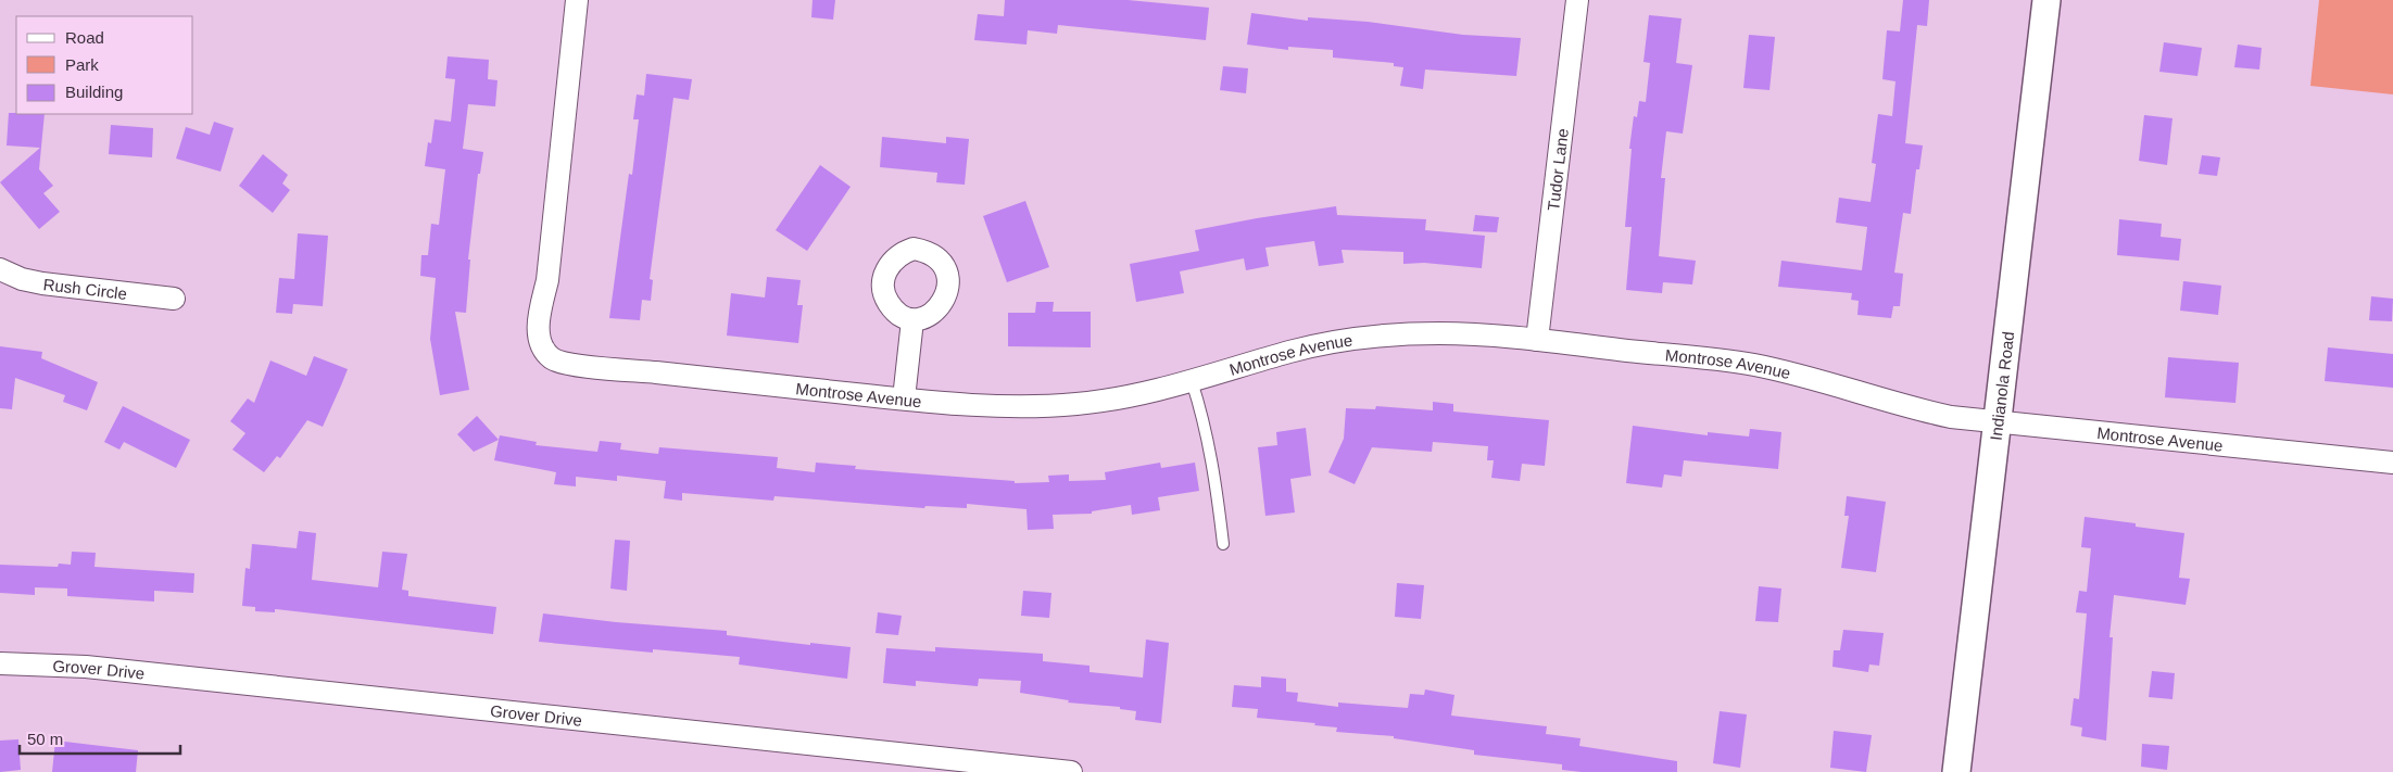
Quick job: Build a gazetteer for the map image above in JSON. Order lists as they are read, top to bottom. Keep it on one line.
{"streets":{"street":["Tudor Lane","Rush Circle","Montrose Avenue","Indianola Road","Grover Drive"]},"crossings":[["Tudor Lane","Montrose Avenue"],["Montrose Avenue","Indianola Road"]],"legend":["Road","Park","Building"],"scale_bar":"50 m"}
